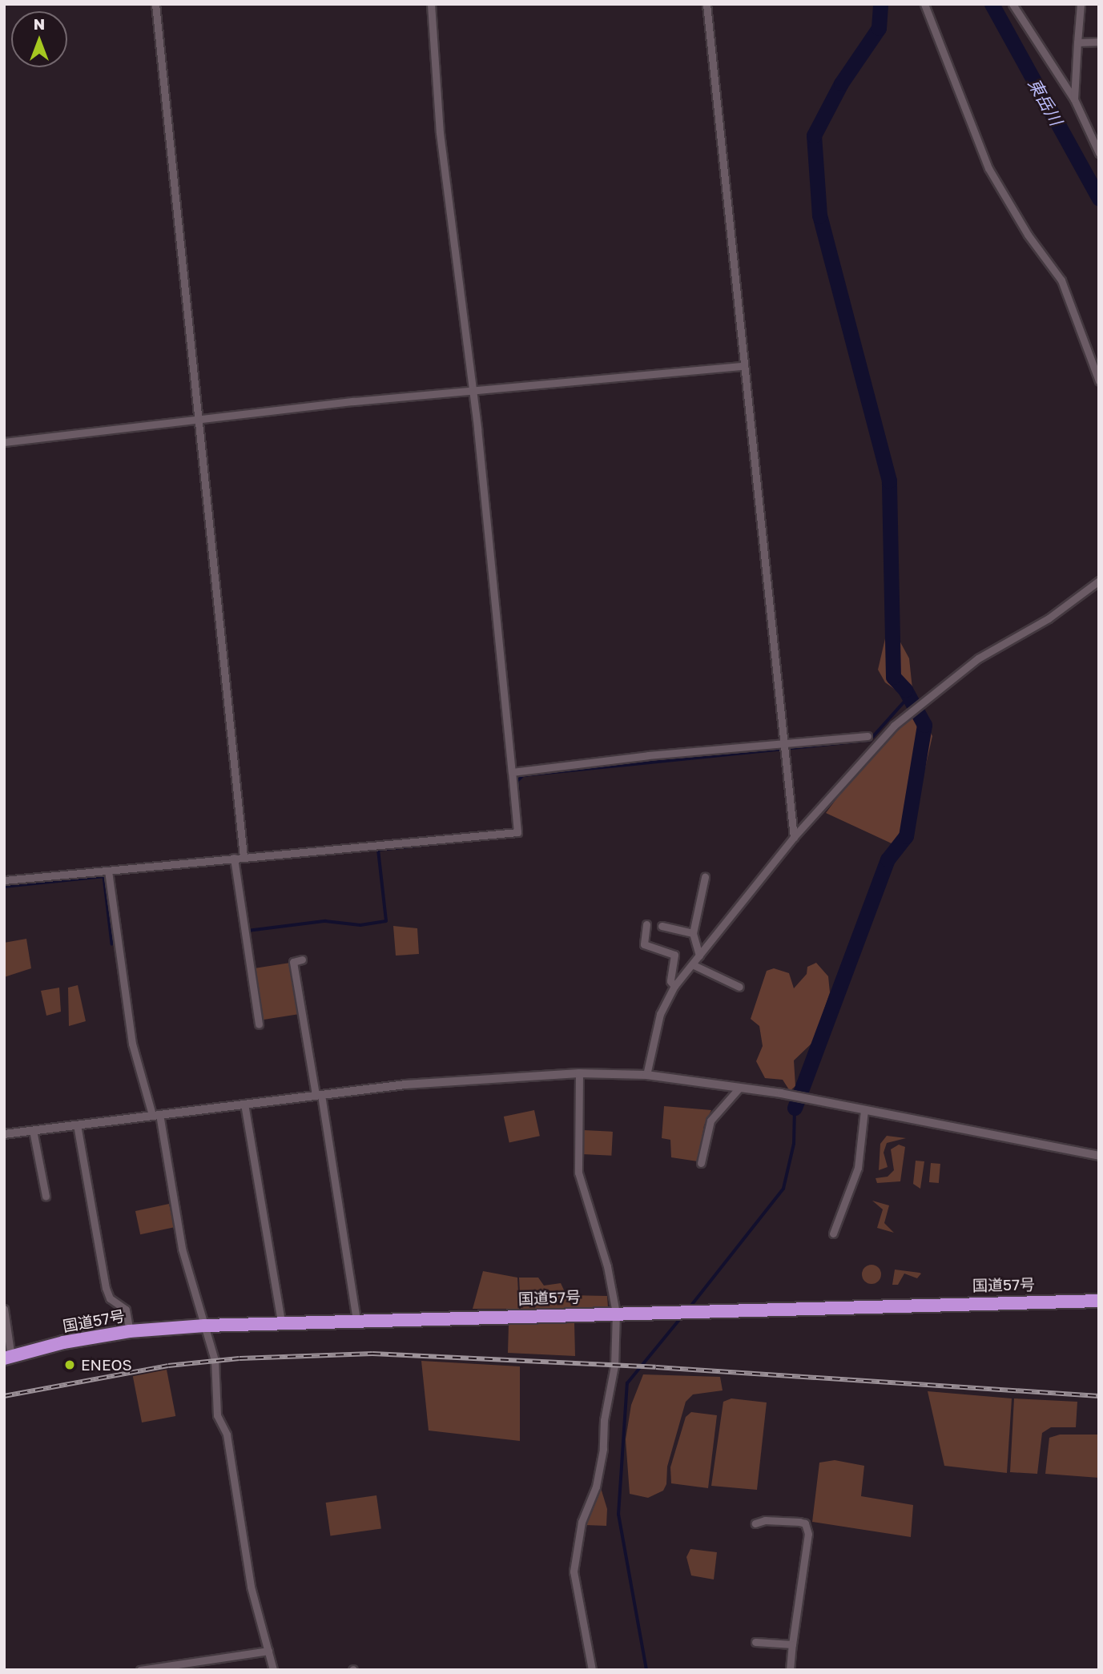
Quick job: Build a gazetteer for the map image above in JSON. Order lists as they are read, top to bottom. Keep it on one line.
{"streets":{"highway":["国道57号"]},"water":["東岳川"],"places":["ENEOS"],"north":"top"}
